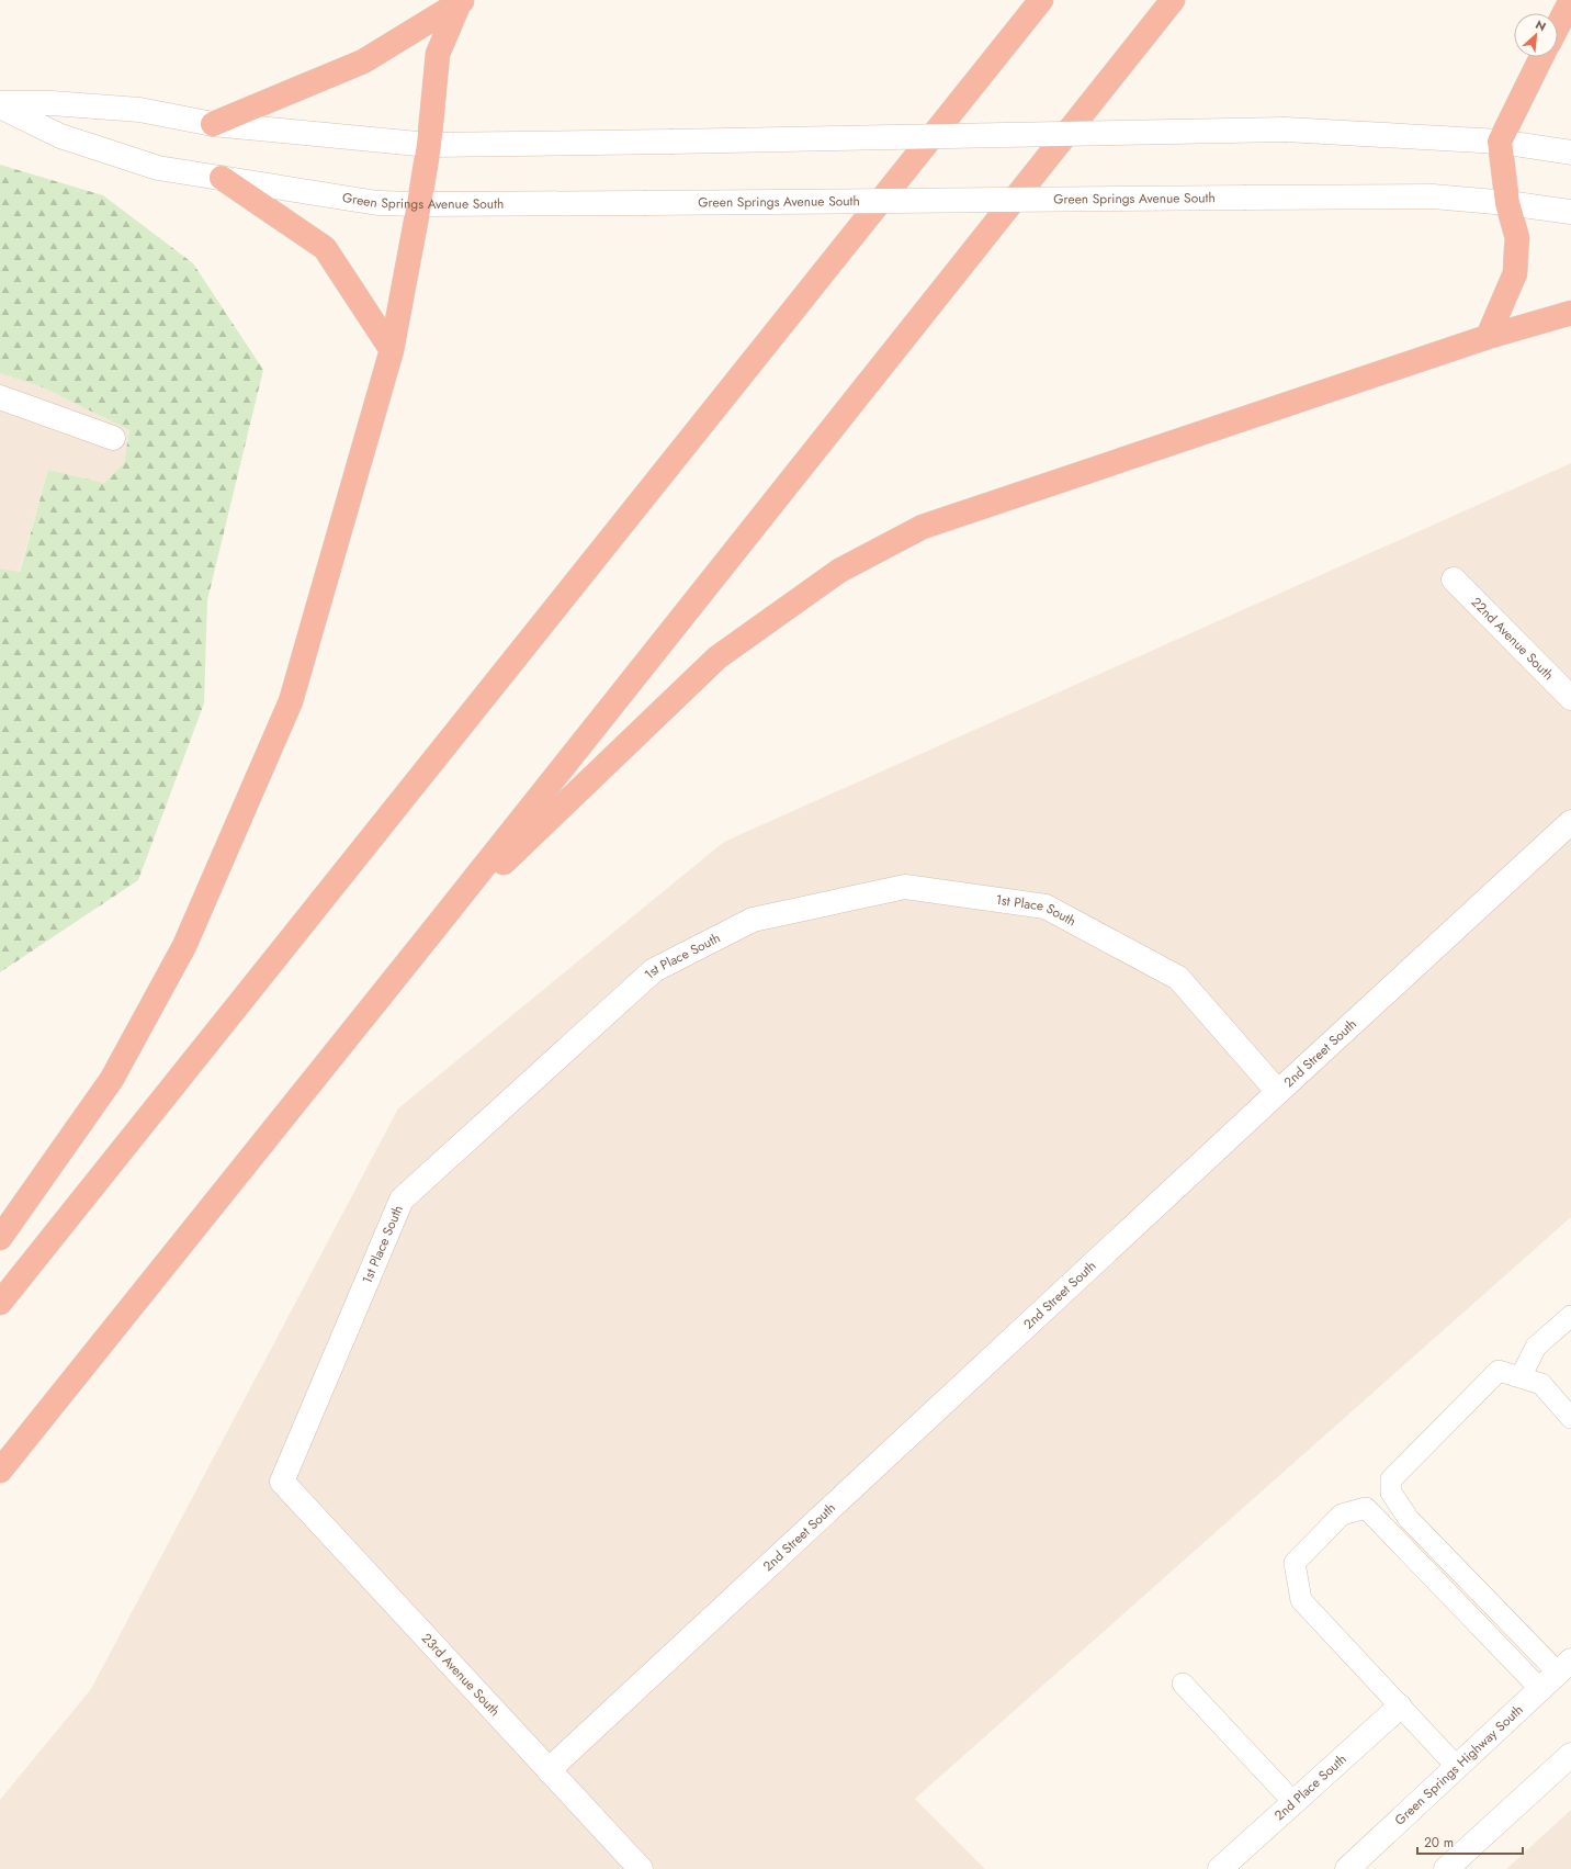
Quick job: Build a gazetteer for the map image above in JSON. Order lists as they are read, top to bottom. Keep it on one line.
{"streets":{"street":["Green Springs Avenue South","22nd Avenue South","1st Place South","2nd Street South","23rd Avenue South","Green Springs Highway South","2nd Place South"]},"crossings":[["1st Place South","2nd Street South"],["1st Place South","23rd Avenue South"],["2nd Street South","23rd Avenue South"]],"scale_bar":"20 m","north":"top right"}
